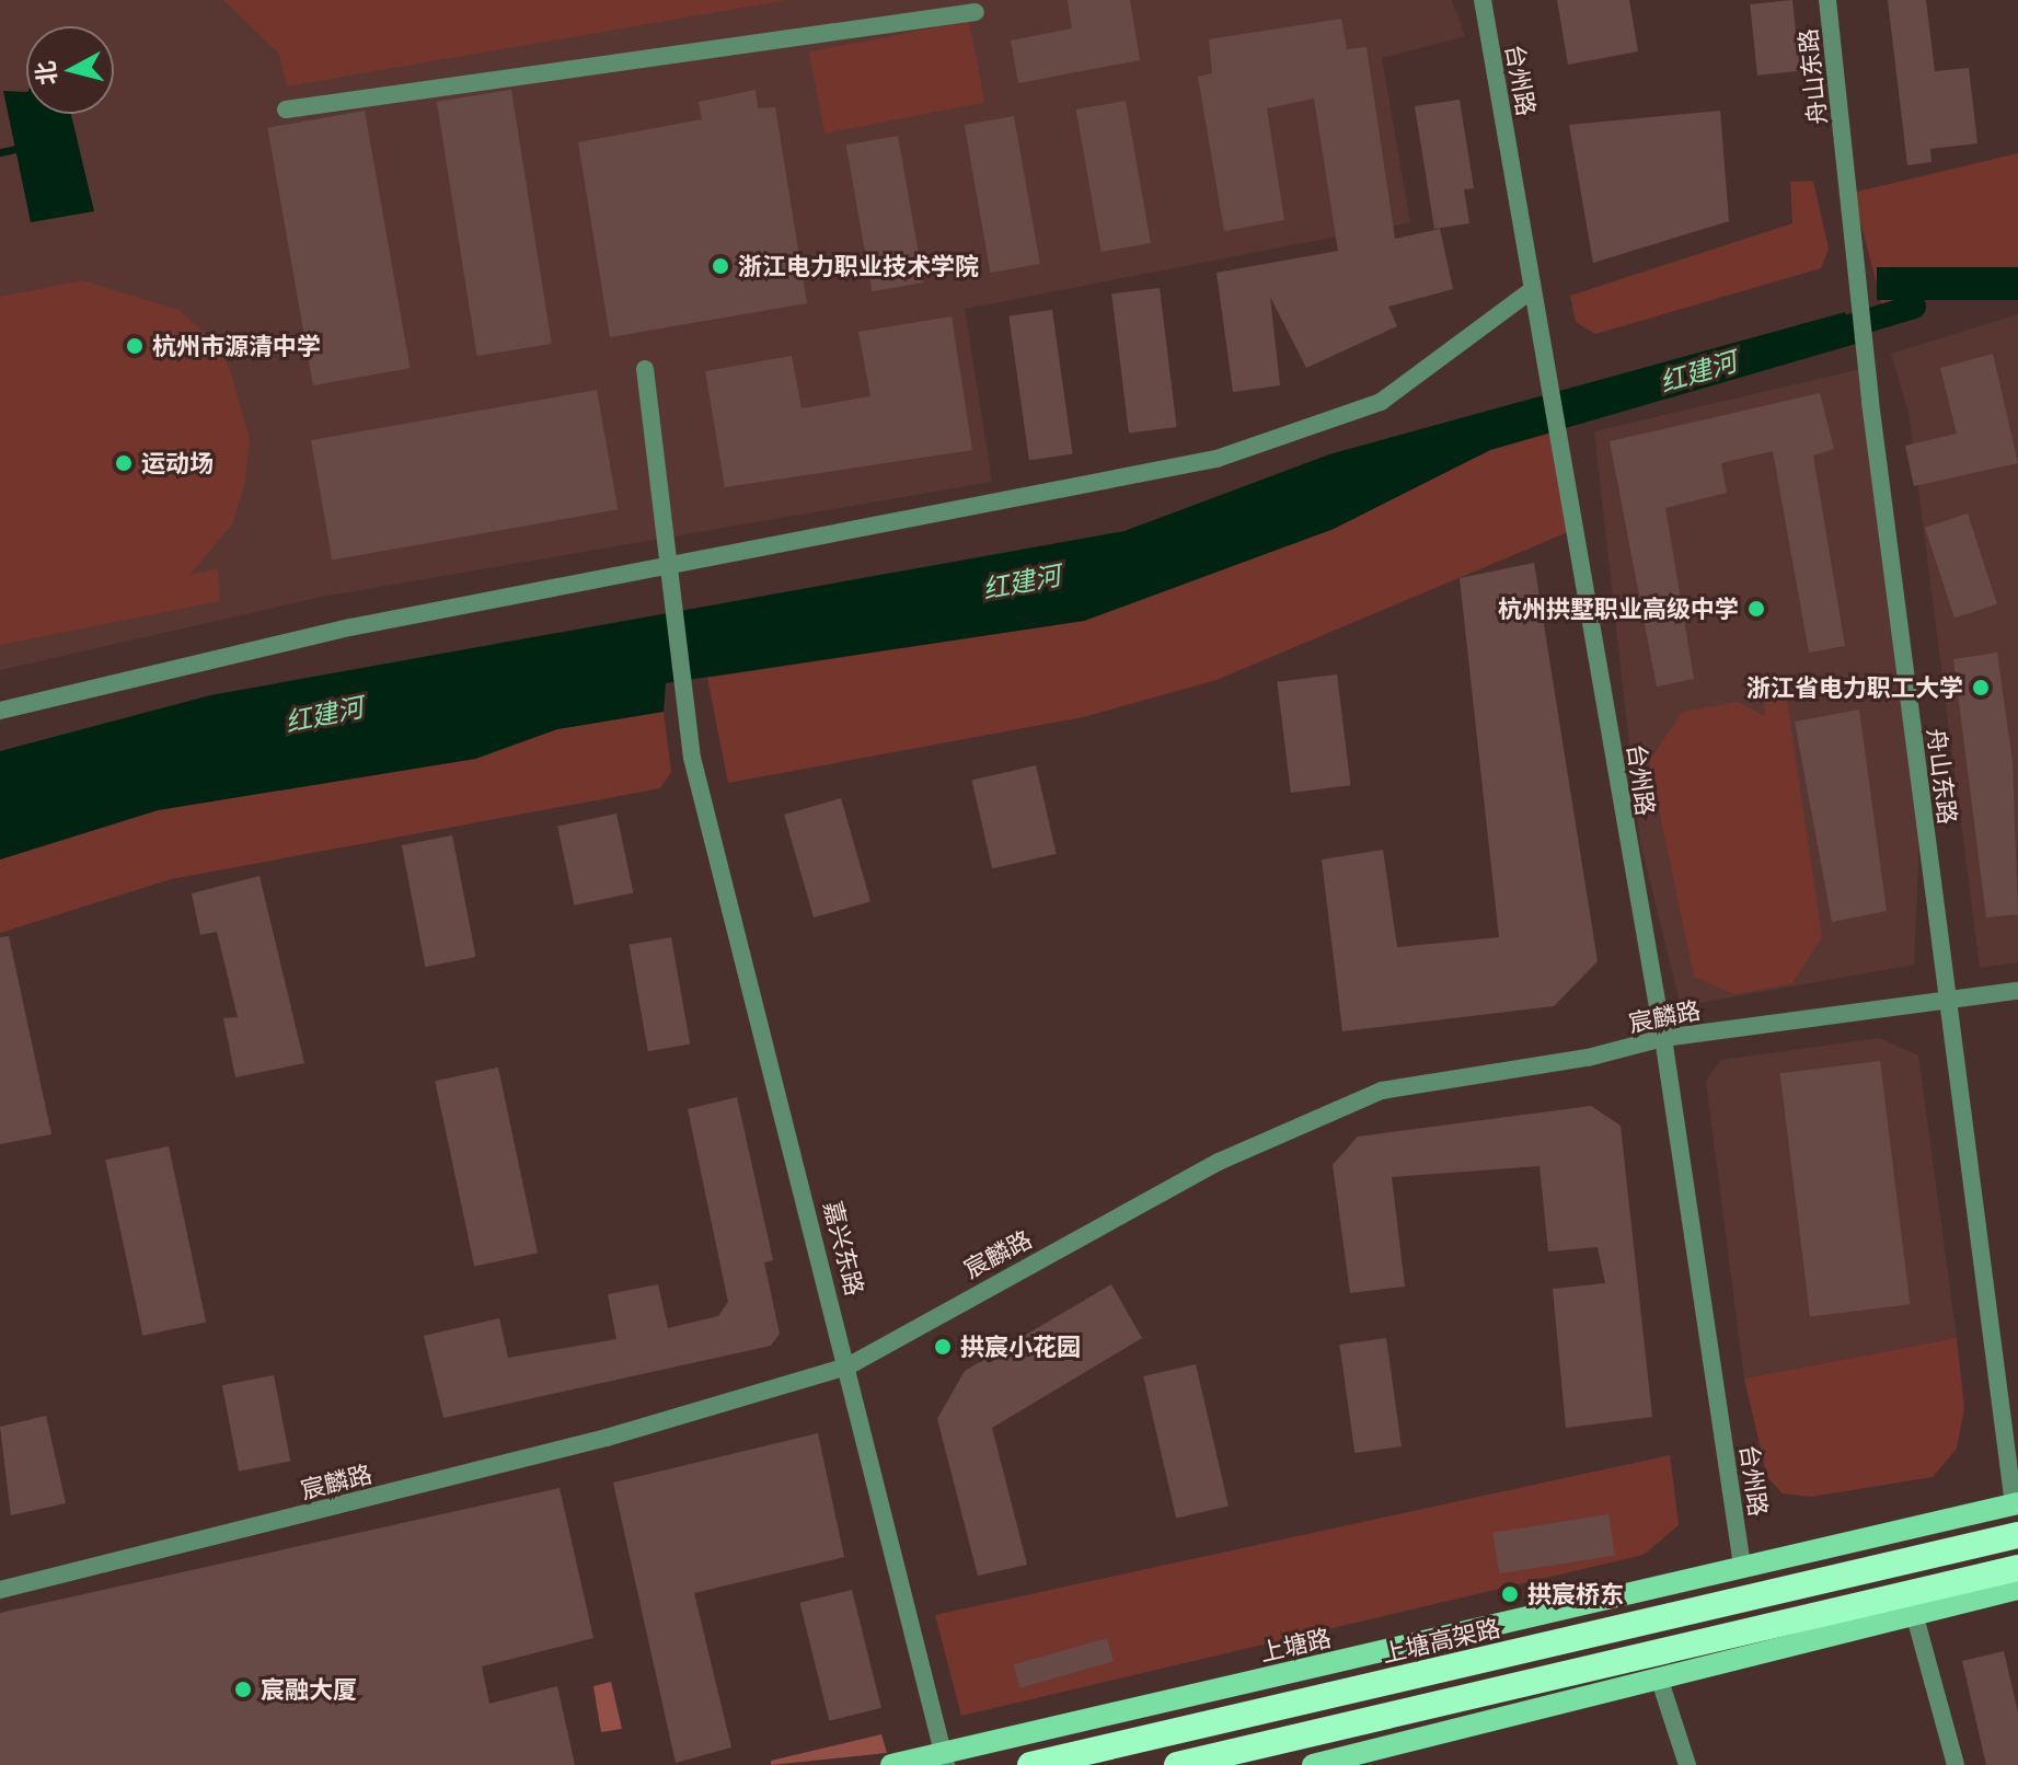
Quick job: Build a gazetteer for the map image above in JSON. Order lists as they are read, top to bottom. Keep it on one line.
{"streets":{"highway":["上塘高架路"],"main road":["上塘路"],"street":["舟山东路","台州路","宸麟路","嘉兴东路"]},"crossings":[["舟山东路","宸麟路"],["舟山东路","上塘路"],["台州路","宸麟路"],["台州路","上塘路"],["宸麟路","嘉兴东路"],["嘉兴东路","上塘路"]],"water":["红建河"],"places":["浙江电力职业技术学院","杭州市源清中学","运动场","杭州拱墅职业高级中学","浙江省电力职工大学","拱宸小花园","拱宸桥东","宸融大厦"],"north":"left"}
